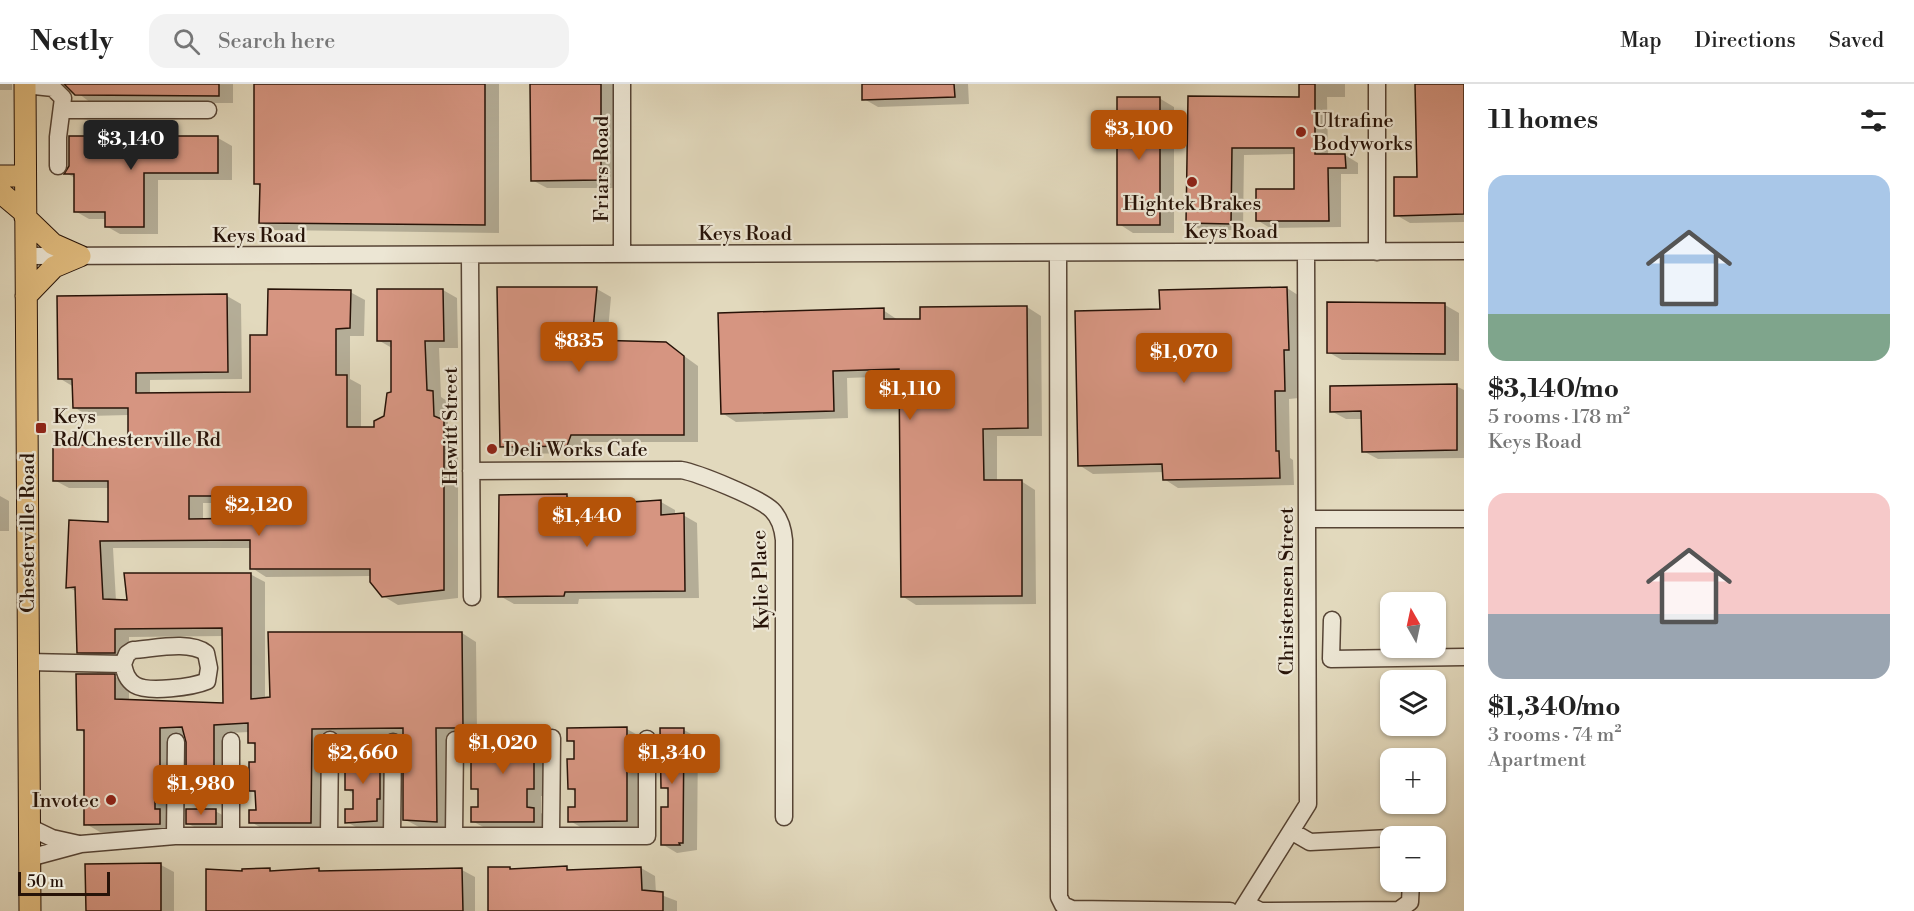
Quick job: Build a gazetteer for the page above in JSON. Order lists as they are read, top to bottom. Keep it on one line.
{"streets":{"main road":["Chesterville Road"],"street":["Friars Road","Keys Road","Hewitt Street","Kylie Place","Christensen Street"]},"crossings":[["Friars Road","Keys Road"],["Keys Road","Hewitt Street"],["Keys Road","Chesterville Road"],["Keys Road","Christensen Street"],["Hewitt Street","Kylie Place"]],"places":{"other":["Ultrafine Bodyworks","Hightek Brakes","Deli Works Cafe","Invotec"],"transit":["Keys Rd/Chesterville Rd"]},"scale_bar":"50 m","north":"top","page":{"header":"Nestly","search":"Search here","nav":["Map","Directions","Saved"],"heading":"11 homes","price":["$3,100","$3,140","$835","$1,070","$1,110","$2,120","$1,440","$1,020","$2,660","$1,340","$1,980"],"list":[{"name":"$3,140/mo","note":"5 rooms · 178 m² · Keys Road"},{"name":"$1,340/mo","note":"3 rooms · 74 m² · Apartment"}],"map_buttons":["+","−"],"scale":"50 m"}}
